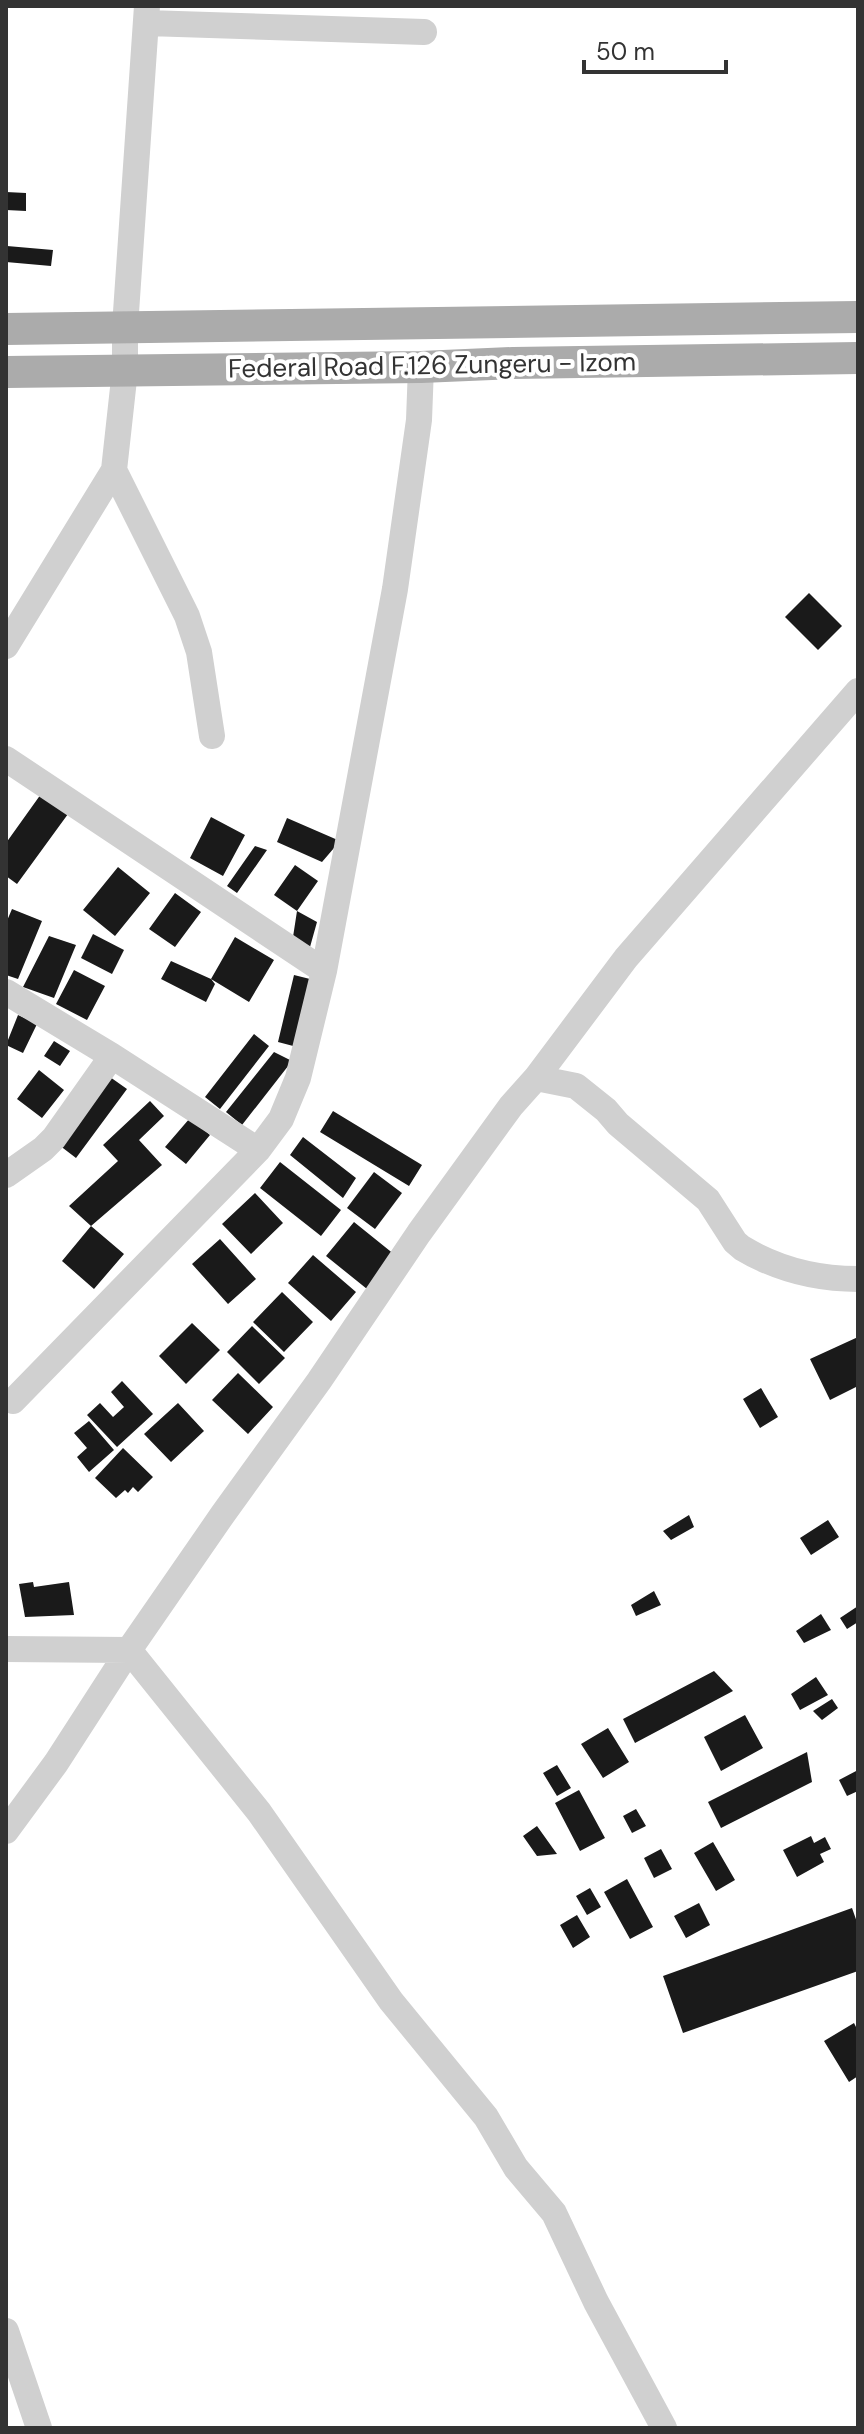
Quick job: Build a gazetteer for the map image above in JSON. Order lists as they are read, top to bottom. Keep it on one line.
{"streets":{"main road":["Federal Road F.126 Zungeru - Izom"]},"scale_bar":"50 m"}
